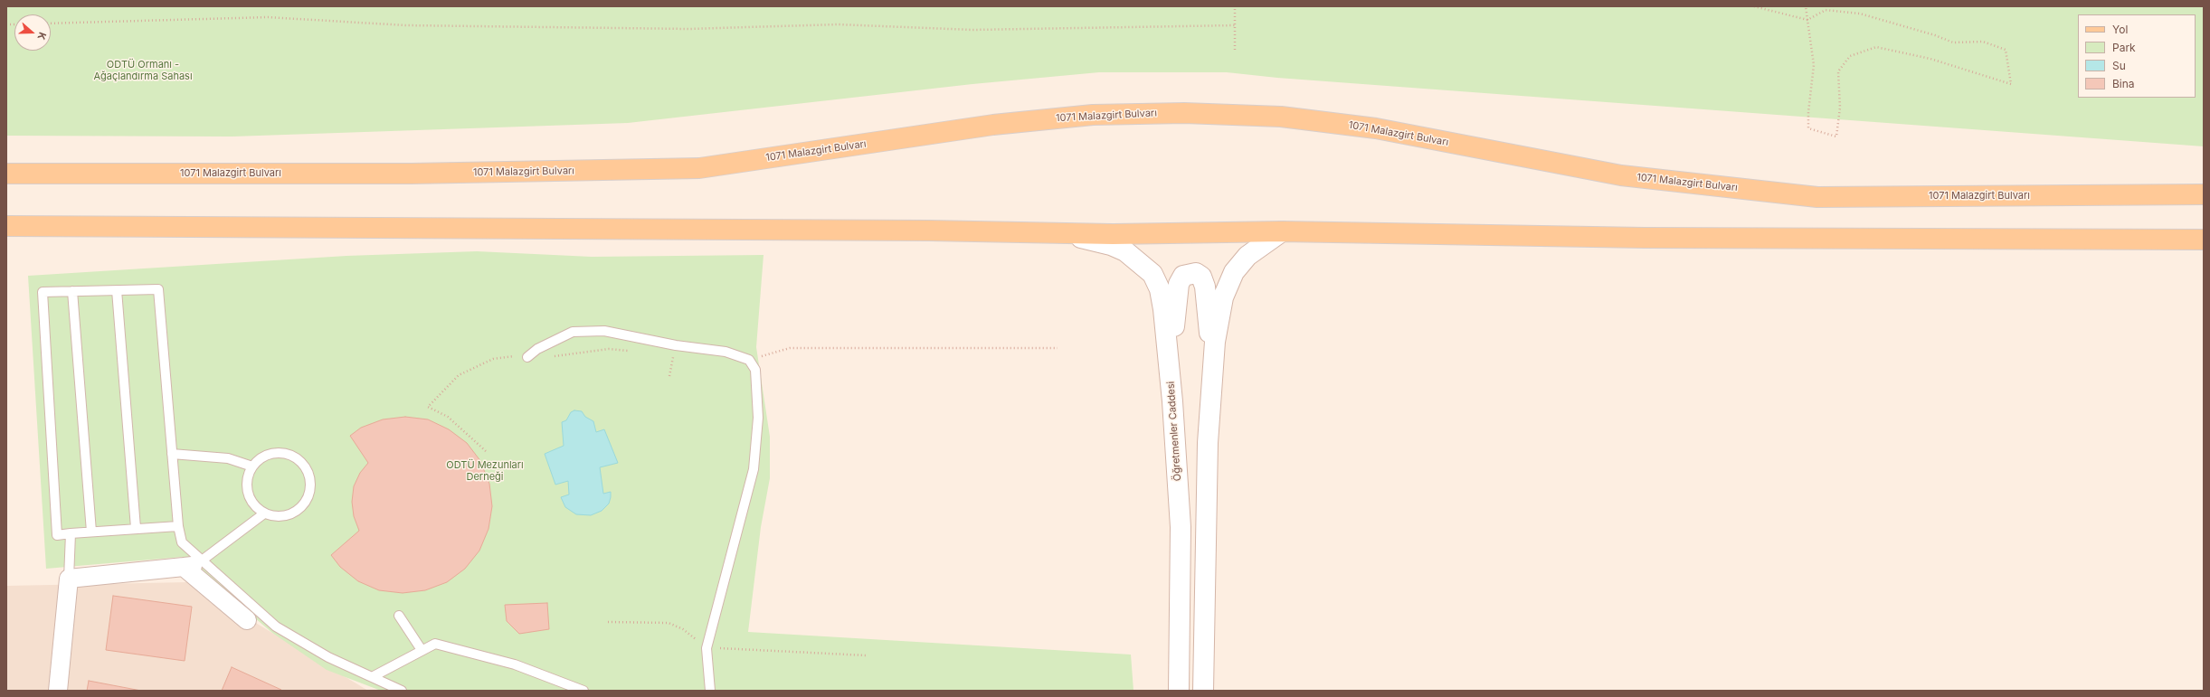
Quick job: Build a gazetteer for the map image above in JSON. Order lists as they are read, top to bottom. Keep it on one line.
{"streets":{"main road":["1071 Malazgirt Bulvarı","Öğretmenler Caddesi"]},"parks":["ODTÜ Ormanı - Ağaçlandırma Sahası","ODTÜ Mezunları Derneği"],"legend":["Yol","Park","Su","Bina"],"north":"right"}
